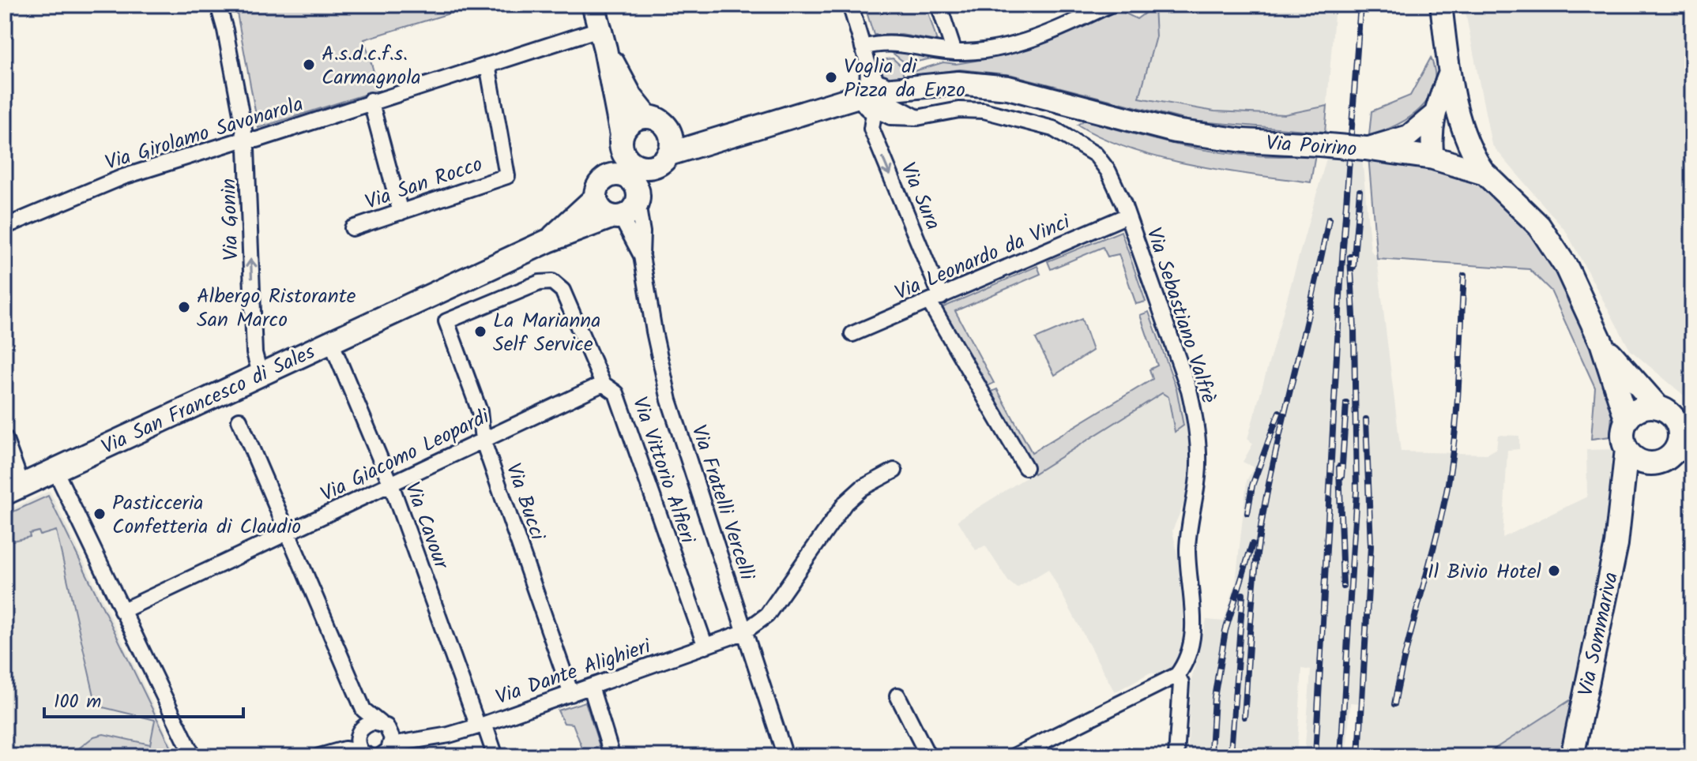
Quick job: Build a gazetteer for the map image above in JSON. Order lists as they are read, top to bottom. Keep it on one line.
{"streets":{"main road":["Via Poirino","Via San Francesco di Sales","Via Sommariva"],"street":["Via Girolamo Savonarola","Via San Rocco","Via Sura","Via Gonin","Via Leonardo da Vinci","Via Sebastiano Valfrè","Via Giacomo Leopardi","Via Vittorio Alfieri","Via Bucci","Via Fratelli Vercelli","Via Cavour","Via Dante Alighieri"]},"crossings":[["Via Girolamo Savonarola","Via San Rocco"],["Via Girolamo Savonarola","Via Gonin"],["Via Poirino","Via Sura"],["Via Poirino","Via Sebastiano Valfrè"],["Via Poirino","Via Sommariva"],["Via Sura","Via Leonardo da Vinci"],["Via Sura","Via Sebastiano Valfrè"],["Via Gonin","Via San Francesco di Sales"],["Via Leonardo da Vinci","Via Sebastiano Valfrè"],["Via San Francesco di Sales","Via Fratelli Vercelli"],["Via San Francesco di Sales","Via Cavour"],["Via Giacomo Leopardi","Via Vittorio Alfieri"],["Via Giacomo Leopardi","Via Bucci"],["Via Giacomo Leopardi","Via Cavour"],["Via Vittorio Alfieri","Via Bucci"],["Via Vittorio Alfieri","Via Dante Alighieri"],["Via Bucci","Via Dante Alighieri"],["Via Fratelli Vercelli","Via Dante Alighieri"],["Via Cavour","Via Dante Alighieri"]],"one_way":["Via Sura","Via Gonin"],"places":["A.s.d.c.f.s. Carmagnola","Voglia di Pizza da Enzo","Albergo Ristorante San Marco","La Marianna Self Service","Pasticceria Confetteria di Claudio","Il Bivio Hotel"],"scale_bar":"100 m"}
